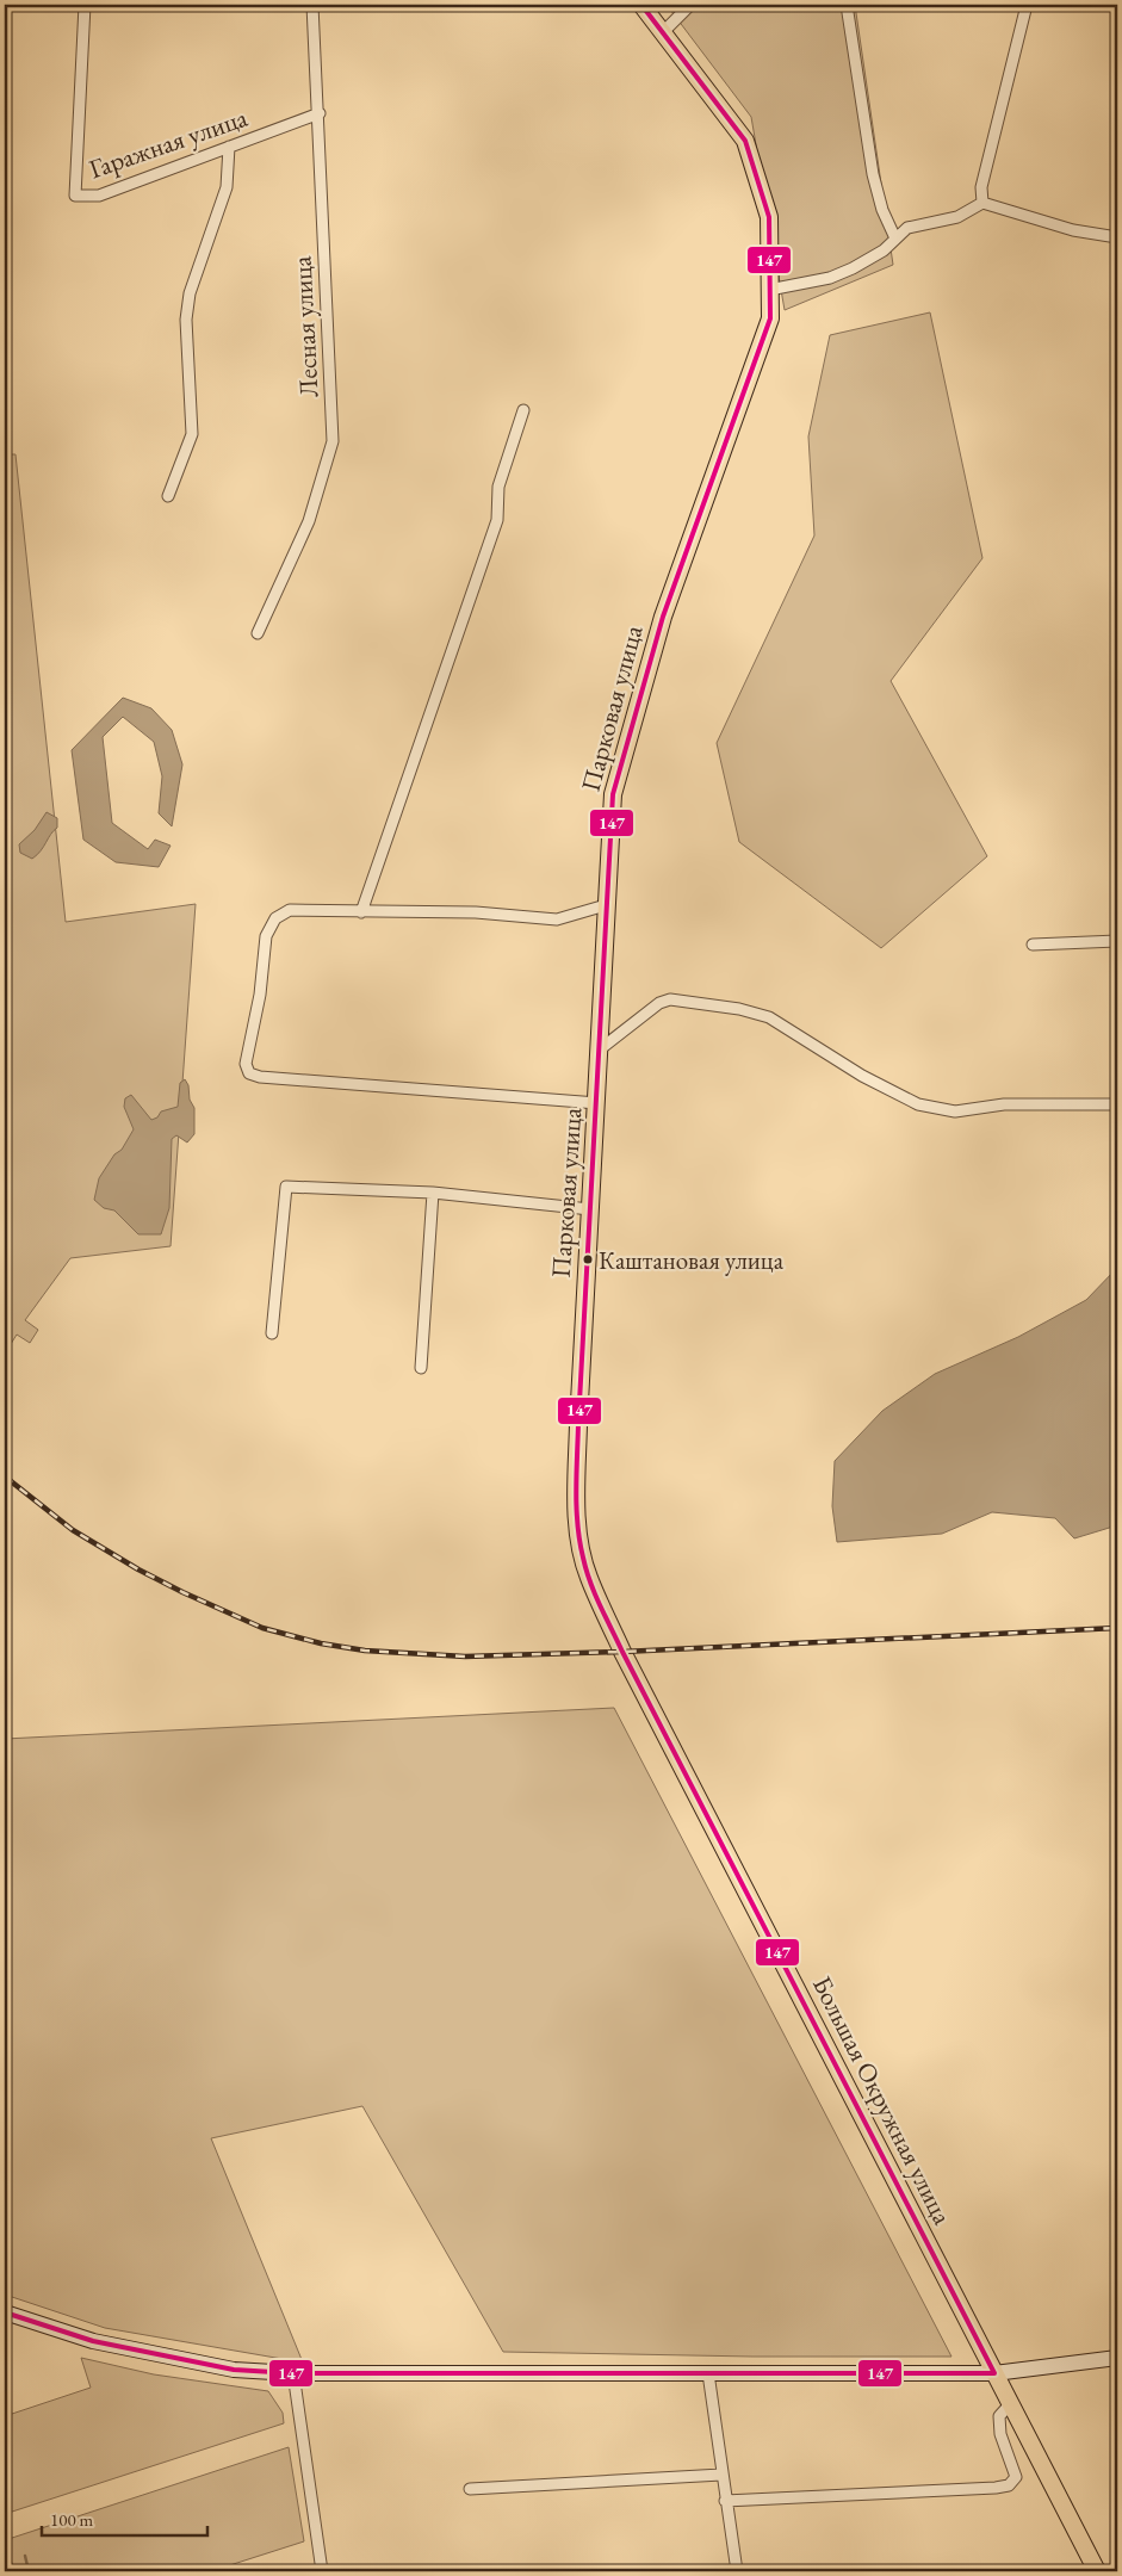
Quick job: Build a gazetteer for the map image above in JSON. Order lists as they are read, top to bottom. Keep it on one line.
{"streets":{"main road":["Парковая улица","Большая Окружная улица"],"street":["Гаражная улица","Лесная улица"]},"crossings":[["Гаражная улица","Лесная улица"],["Парковая улица","Большая Окружная улица"]],"places":["Каштановая улица"],"lines":["transit line 147"],"scale_bar":"100 m"}
